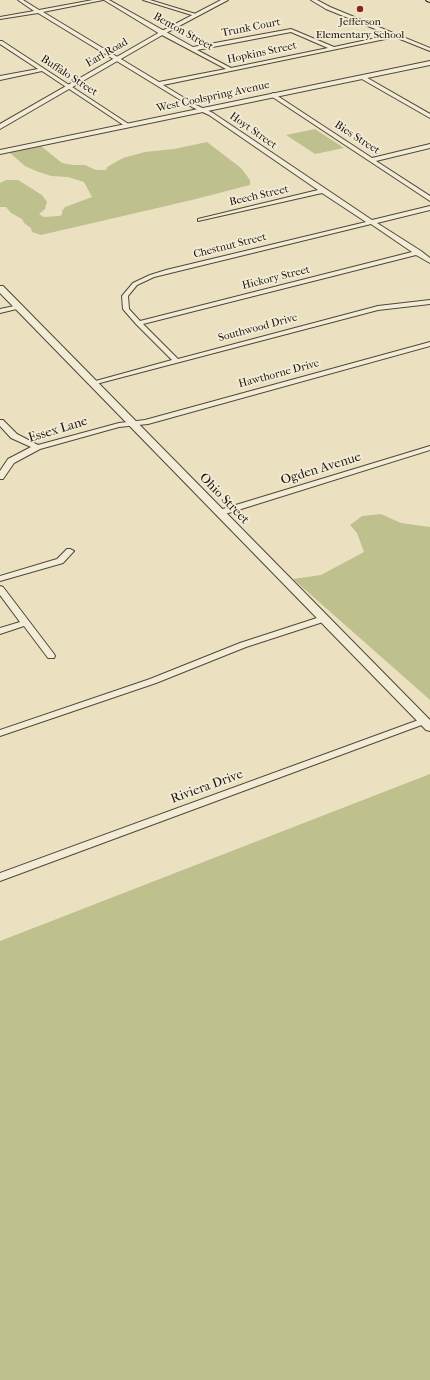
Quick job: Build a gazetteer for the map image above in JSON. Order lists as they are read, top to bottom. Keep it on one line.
{"streets":{"street":["Trunk Court","Benton Street","Earl Road","Hopkins Street","Buffalo Street","West Coolspring Avenue","Hoyt Street","Bies Street","Beech Street","Chestnut Street","Hickory Street","Southwood Drive","Hawthorne Drive","Essex Lane","Ogden Avenue","Ohio Street","Riviera Drive"]},"crossings":[["Trunk Court","Benton Street"],["Trunk Court","Hopkins Street"],["Benton Street","Earl Road"],["Benton Street","Hopkins Street"],["Earl Road","Buffalo Street"],["Earl Road","Hoyt Street"],["Hopkins Street","Hoyt Street"],["Buffalo Street","West Coolspring Avenue"],["West Coolspring Avenue","Hoyt Street"],["West Coolspring Avenue","Bies Street"],["Hoyt Street","Beech Street"],["Hoyt Street","Chestnut Street"],["Hoyt Street","Hickory Street"],["Chestnut Street","Hickory Street"],["Chestnut Street","Southwood Drive"],["Southwood Drive","Ohio Street"],["Hawthorne Drive","Essex Lane"],["Hawthorne Drive","Ohio Street"],["Essex Lane","Ohio Street"],["Ogden Avenue","Ohio Street"],["Ohio Street","Riviera Drive"]],"places":["Jefferson Elementary School"]}
